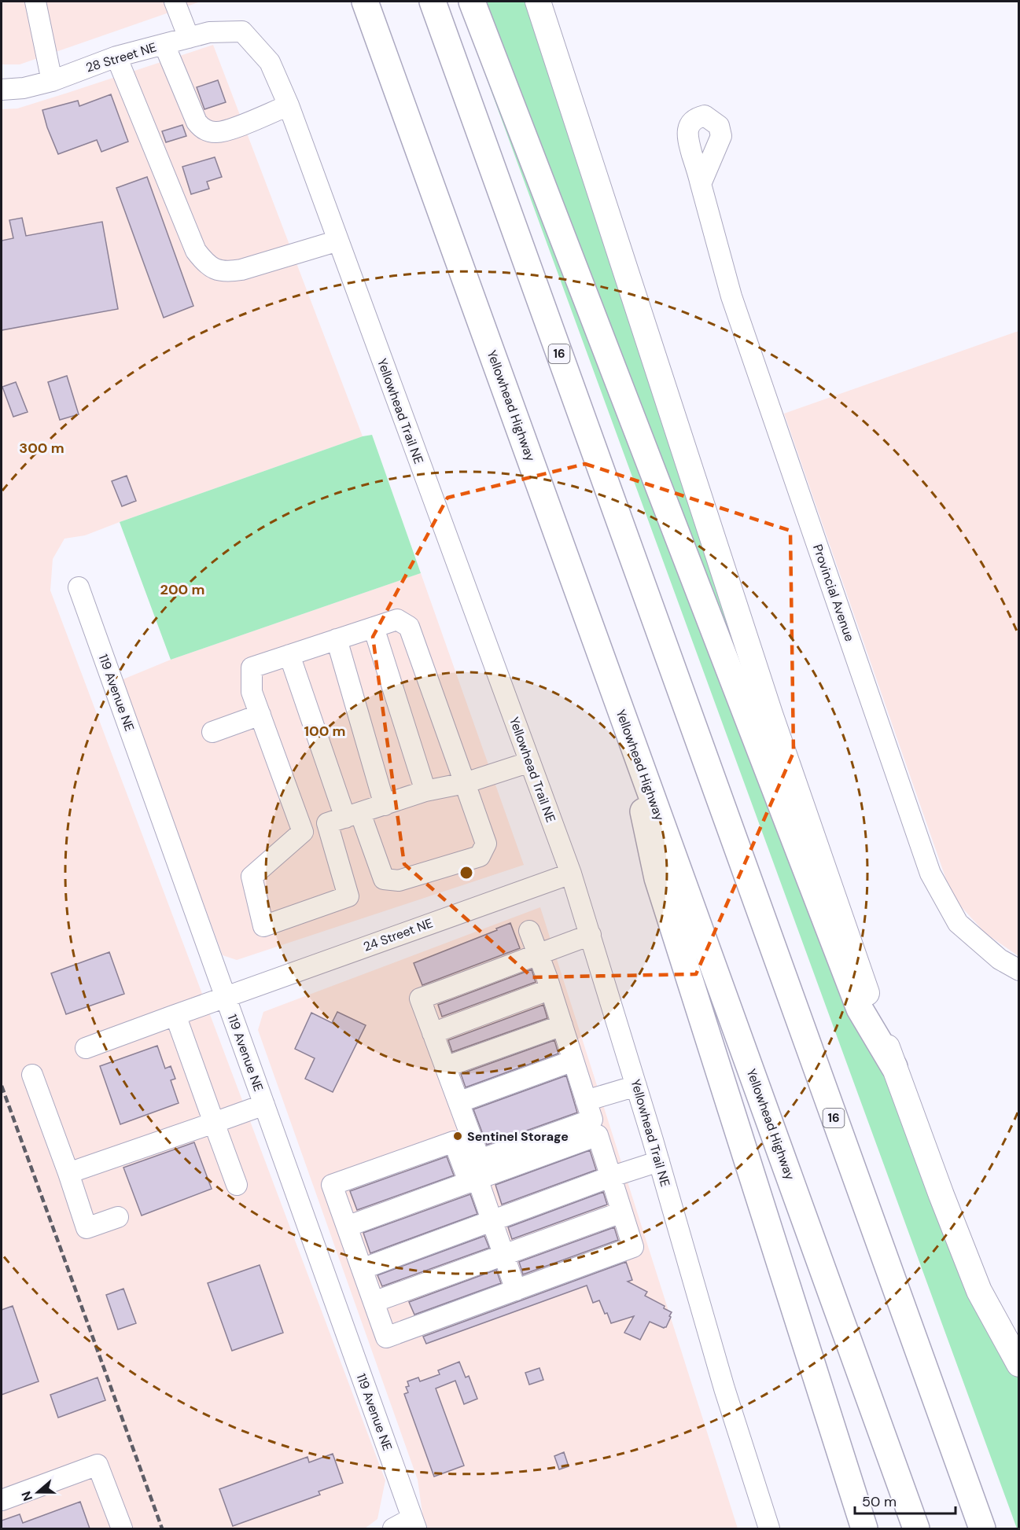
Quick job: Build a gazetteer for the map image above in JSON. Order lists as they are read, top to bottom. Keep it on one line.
{"streets":{"highway":["16","Yellowhead Highway"],"street":["28 Street NE","Yellowhead Trail NE","Provincial Avenue","119 Avenue NE","24 Street NE"]},"crossings":[["28 Street NE","Yellowhead Trail NE"],["Yellowhead Trail NE","24 Street NE"],["119 Avenue NE","24 Street NE"]],"places":["Sentinel Storage"],"scale_bar":"50 m","north":"left","rings":["300 m","200 m","100 m"]}
